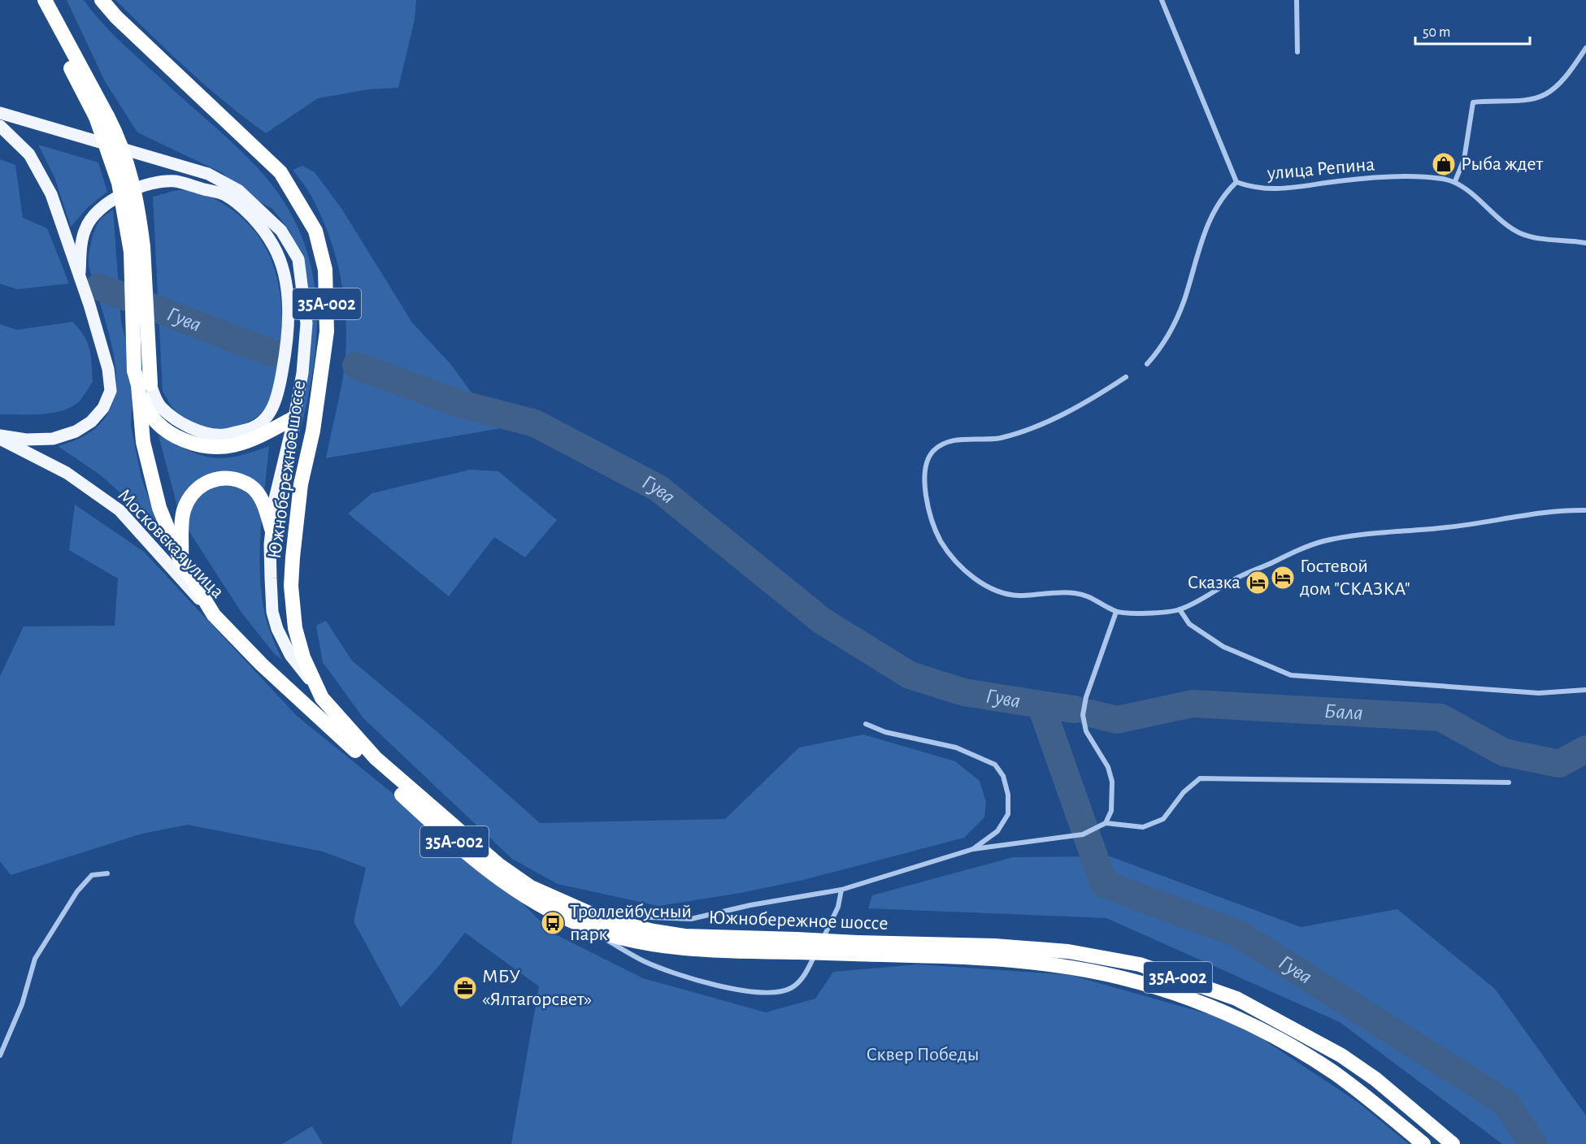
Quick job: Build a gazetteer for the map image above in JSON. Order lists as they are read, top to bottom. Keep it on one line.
{"streets":{"highway":["35А-002","Южнобережное шоссе"],"main road":["Московская улица"],"street":["улица Репина"]},"crossings":[["Южнобережное шоссе","Московская улица"]],"water":["Гува","Бала"],"parks":["Сквер Победы"],"places":{"shop":["Рыба ждет"],"hotel":["Гостевой дом \"СКАЗКА\"","Сказка"],"bus stop":["Троллейбусный парк"],"office":["МБУ «Ялтагорсвет»"]},"scale_bar":"50 m"}
